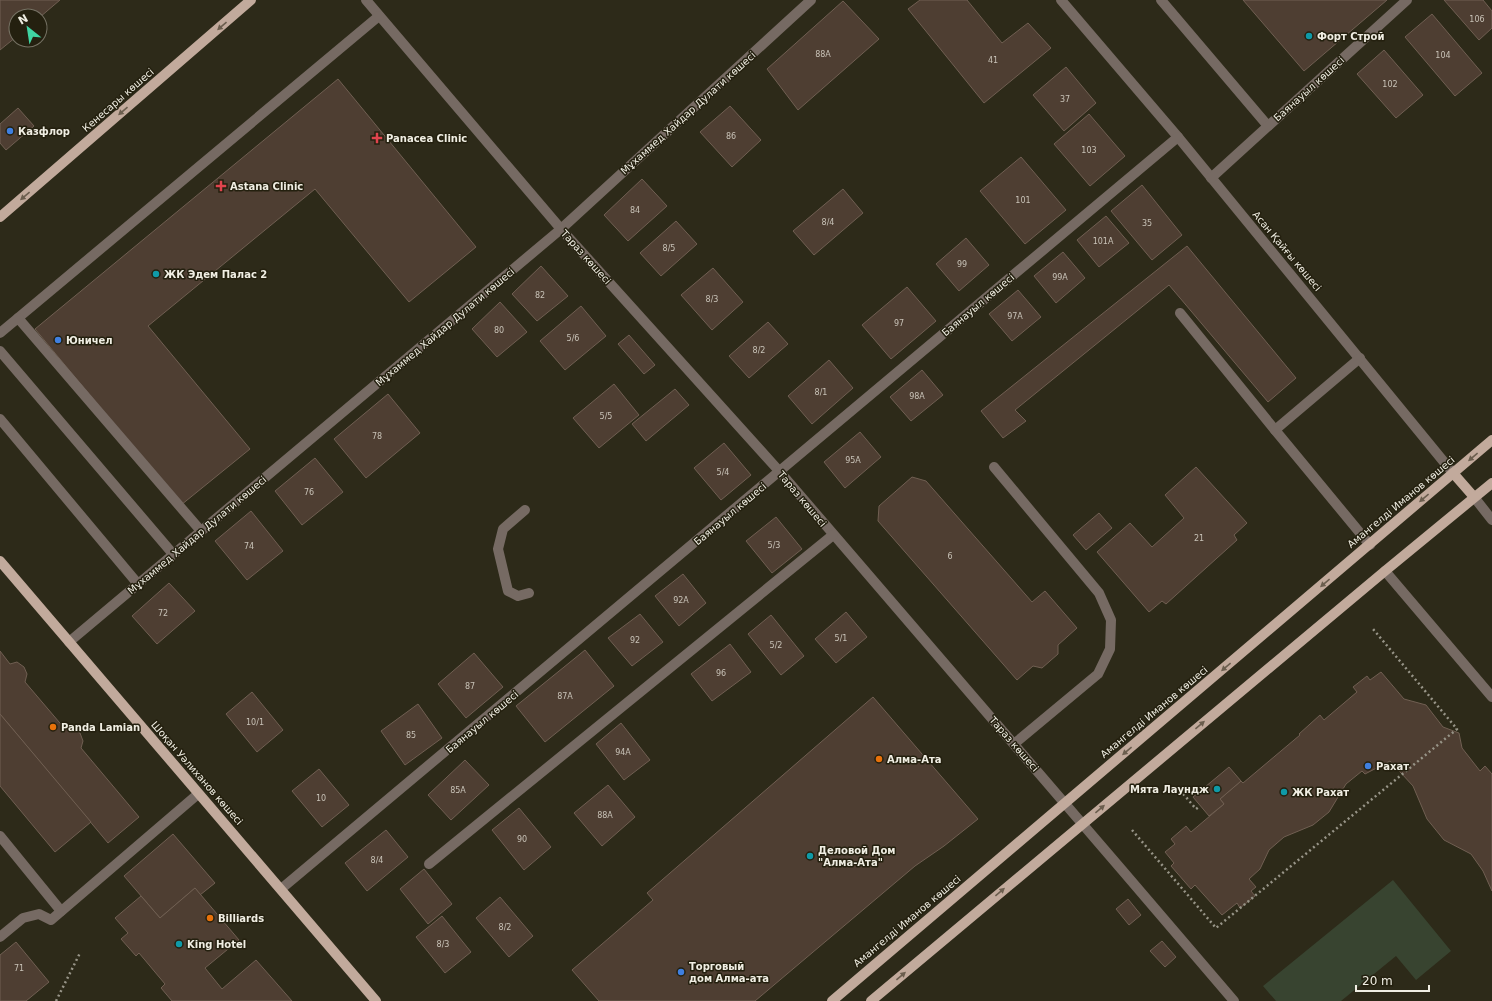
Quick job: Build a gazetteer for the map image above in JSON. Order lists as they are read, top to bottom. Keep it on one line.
{"streets":{"main road":["Кенесары көшесі","Асан Қайғы көшесі","Амангелді Иманов көшесі","Шоқан Уәлиханов көшесі"],"street":["Баянауыл көшесі","Мұхаммед Хайдар Дулати көшесі","Тараз көшесі"]},"crossings":[["Баянауыл көшесі","Асан Қайғы көшесі"],["Баянауыл көшесі","Тараз көшесі"],["Баянауыл көшесі","Шоқан Уәлиханов көшесі"],["Мұхаммед Хайдар Дулати көшесі","Тараз көшесі"],["Мұхаммед Хайдар Дулати көшесі","Шоқан Уәлиханов көшесі"],["Асан Қайғы көшесі","Амангелді Иманов көшесі"],["Тараз көшесі","Амангелді Иманов көшесі"]],"one_way":["Кенесары көшесі"],"places":{"other":["Форт Строй","Казфлор","ЖК Эдем Палас 2","Юничел","Panda Lamian","Алма-Ата","Рахат","Мята Лаундж","ЖК Рахат","Деловой Дом \"Алма-Ата\"","Billiards","King Hotel","Торговый дом Алма-ата"],"health":["Panacea Clinic","Astana Clinic"]},"house_numbers":["106","88А","104","41","102","37","86","103","101","84","8/4","35","101А","8/5","99","99А","82","8/3","97А","97","80","5/6","8/2","8/1","98А","5/5","78","95А","5/4","76","21","5/3","74","6","92А","72","5/1","92","5/2","96","87","87А","10/1","85","94А","85А","10","88А","90","8/4","8/2","8/3","71"],"scale_bar":"20 m","north":"top left"}
